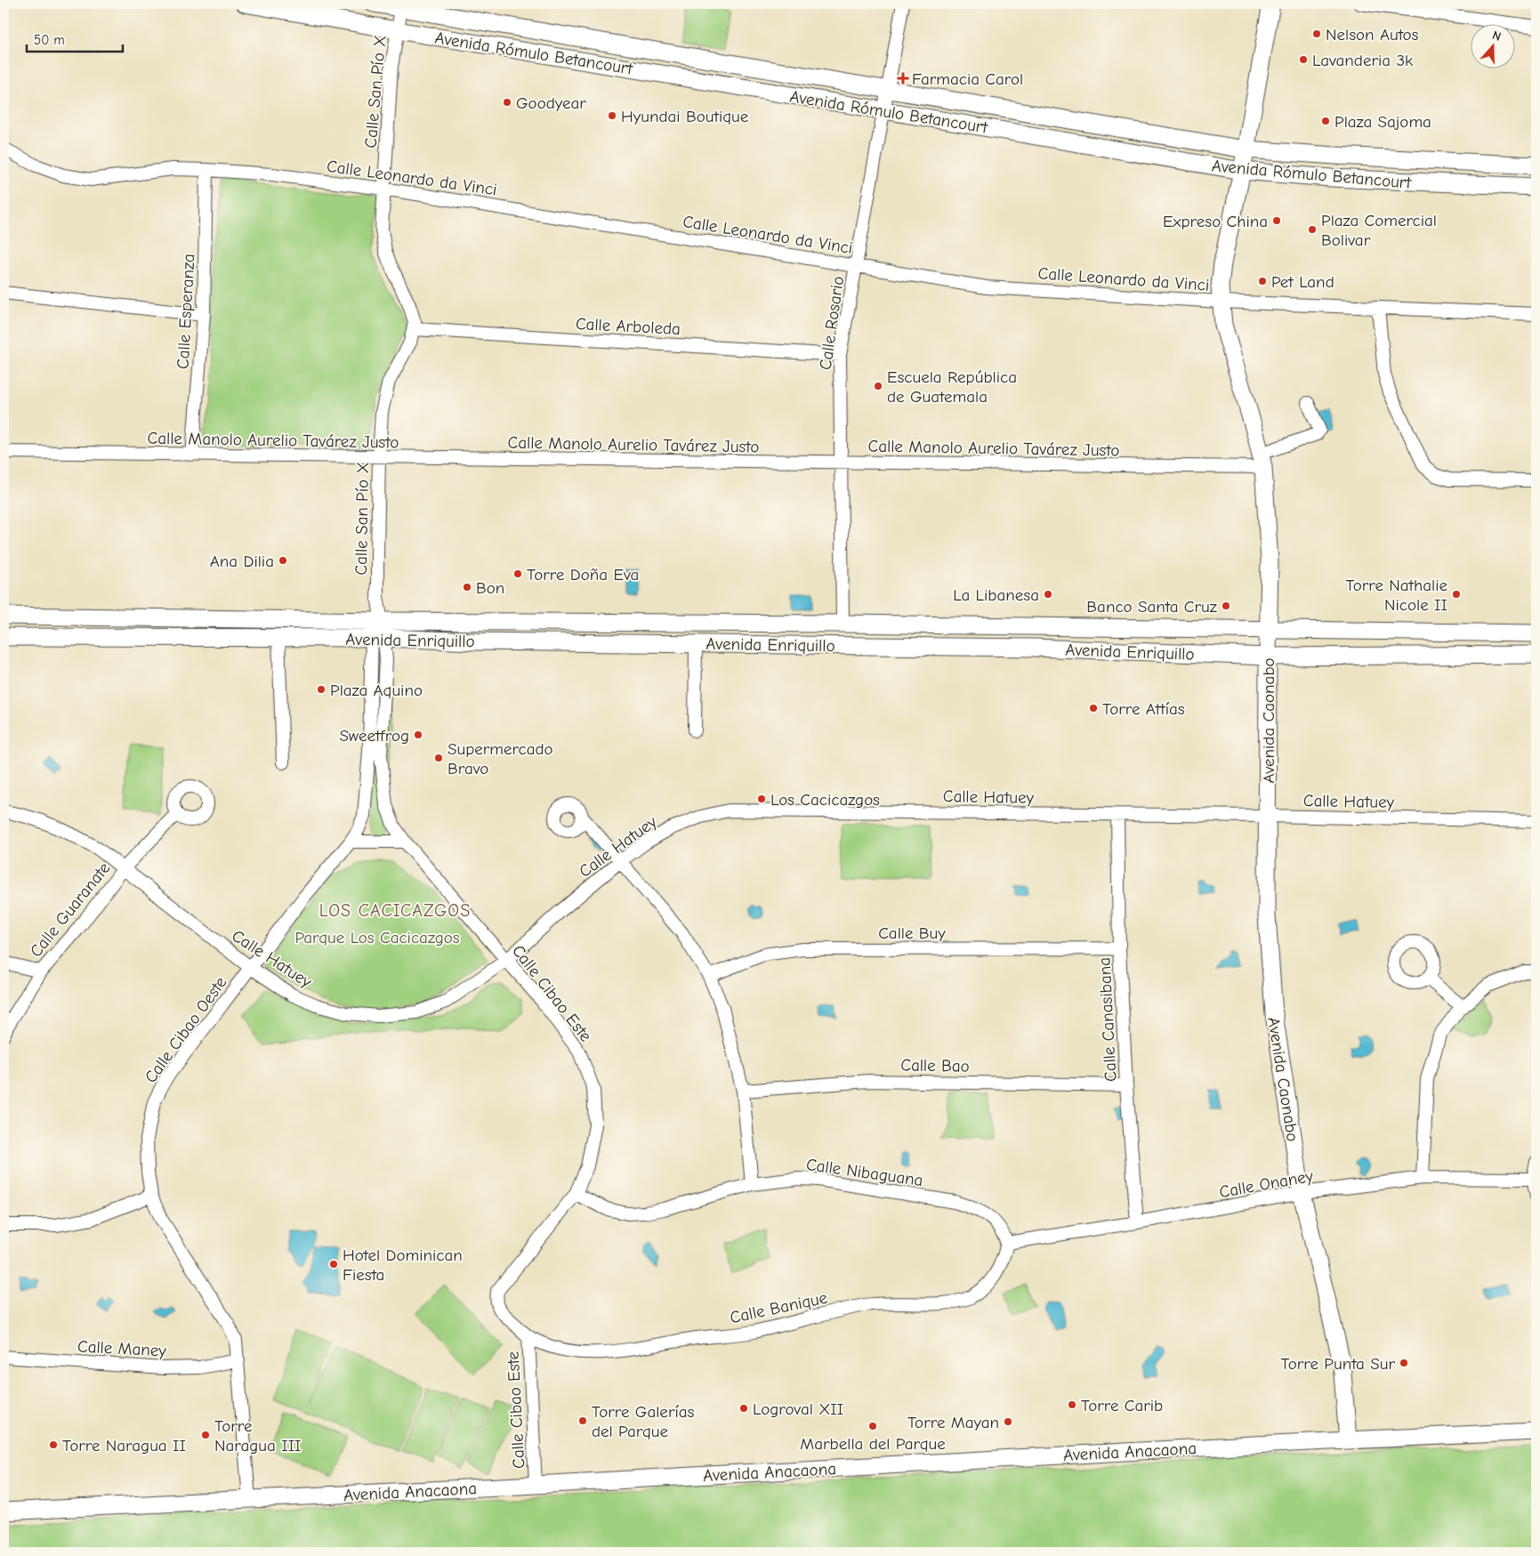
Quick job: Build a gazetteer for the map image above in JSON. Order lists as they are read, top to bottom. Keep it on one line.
{"streets":{"main road":["Avenida Rómulo Betancourt","Avenida Enriquillo","Avenida Caonabo","Avenida Anacaona"],"street":["Calle San Pío X","Calle Leonardo da Vinci","Calle Esperanza","Calle Rosario","Calle Arboleda","Calle Manolo Aurelio Tavárez Justo","Calle Hatuey","Calle Guaranate","Calle Buy","Calle Cibao Este","Calle Canasibana","Calle Cibao Oeste","Calle Bao","Calle Nibaguana","Calle Onaney","Calle Banique","Calle Maney"]},"crossings":[["Avenida Rómulo Betancourt","Calle San Pío X"],["Avenida Rómulo Betancourt","Calle Rosario"],["Avenida Rómulo Betancourt","Avenida Caonabo"],["Calle San Pío X","Calle Leonardo da Vinci"],["Calle San Pío X","Calle Arboleda"],["Calle San Pío X","Calle Manolo Aurelio Tavárez Justo"],["Calle San Pío X","Avenida Enriquillo"],["Calle San Pío X","Calle Cibao Oeste"],["Calle Leonardo da Vinci","Calle Esperanza"],["Calle Leonardo da Vinci","Calle Rosario"],["Calle Leonardo da Vinci","Avenida Caonabo"],["Calle Esperanza","Calle Manolo Aurelio Tavárez Justo"],["Calle Rosario","Calle Arboleda"],["Calle Rosario","Calle Manolo Aurelio Tavárez Justo"],["Calle Rosario","Avenida Enriquillo"],["Calle Manolo Aurelio Tavárez Justo","Avenida Caonabo"],["Avenida Enriquillo","Avenida Caonabo"],["Avenida Enriquillo","Calle Cibao Este"],["Avenida Enriquillo","Calle Cibao Oeste"],["Avenida Caonabo","Calle Hatuey"],["Avenida Caonabo","Calle Onaney"],["Avenida Caonabo","Avenida Anacaona"],["Calle Hatuey","Calle Guaranate"],["Calle Hatuey","Calle Cibao Este"],["Calle Hatuey","Calle Canasibana"],["Calle Hatuey","Calle Cibao Oeste"],["Calle Buy","Calle Canasibana"],["Calle Cibao Este","Calle Cibao Oeste"],["Calle Cibao Este","Calle Nibaguana"],["Calle Cibao Este","Calle Banique"],["Calle Cibao Este","Avenida Anacaona"],["Calle Canasibana","Calle Bao"],["Calle Canasibana","Calle Onaney"],["Calle Cibao Oeste","Calle Maney"],["Calle Cibao Oeste","Avenida Anacaona"],["Calle Nibaguana","Calle Onaney"],["Calle Nibaguana","Calle Banique"],["Calle Onaney","Calle Banique"]],"districts":["LOS CACICAZGOS"],"parks":["Parque Los Cacicazgos"],"places":{"other":["Nelson Autos","Lavanderia 3k","Goodyear","Hyundai Boutique","Plaza Sajoma","Expreso China","Plaza Comercial Bolivar","Pet Land","Escuela República de Guatemala","Ana Dilia","Torre Doña Eva","Bon","La Libanesa","Torre Nathalie Nicole II","Banco Santa Cruz","Plaza Aquino","Torre Attías","Sweetfrog","Supermercado Bravo","Los Cacicazgos","Hotel Dominican Fiesta","Torre Punta Sur","Torre Carib","Logroval XII","Torre Galerías del Parque","Torre Mayan","Marbella del Parque","Torre Naragua III","Torre Naragua II"],"health":["Farmacia Carol"]},"scale_bar":"50 m","north":"top"}
